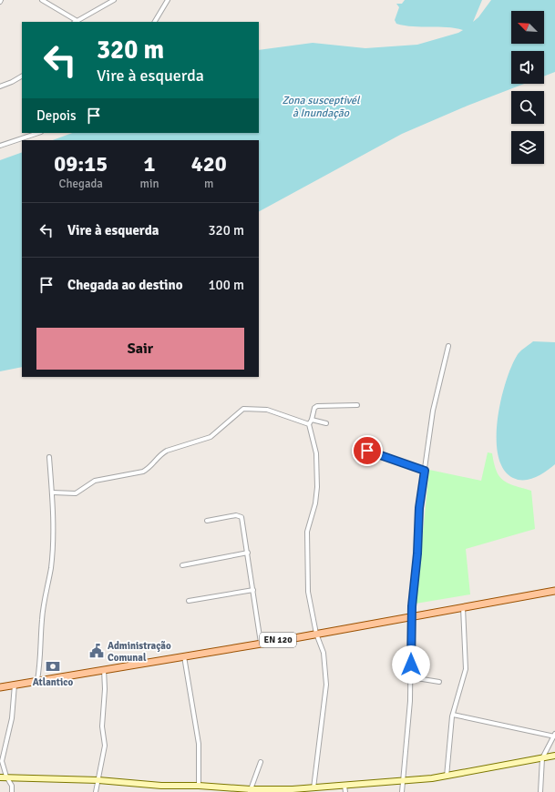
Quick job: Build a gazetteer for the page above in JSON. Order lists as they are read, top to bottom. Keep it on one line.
{"streets":{"main road":["EN 120"]},"water":["Zona susceptivél à Inundação"],"places":{"public building":["Administração Comunal"],"bank":["Atlantico"]},"north":"top left","page":{"turn":["320 m","Vire à esquerda"],"then":"Depois","eta":["09:15","Chegada","1","min","420","m"],"list":[{"name":"Vire à esquerda","value":"320 m"},{"name":"Chegada ao destino","value":"100 m"}],"buttons":"Sair"}}
